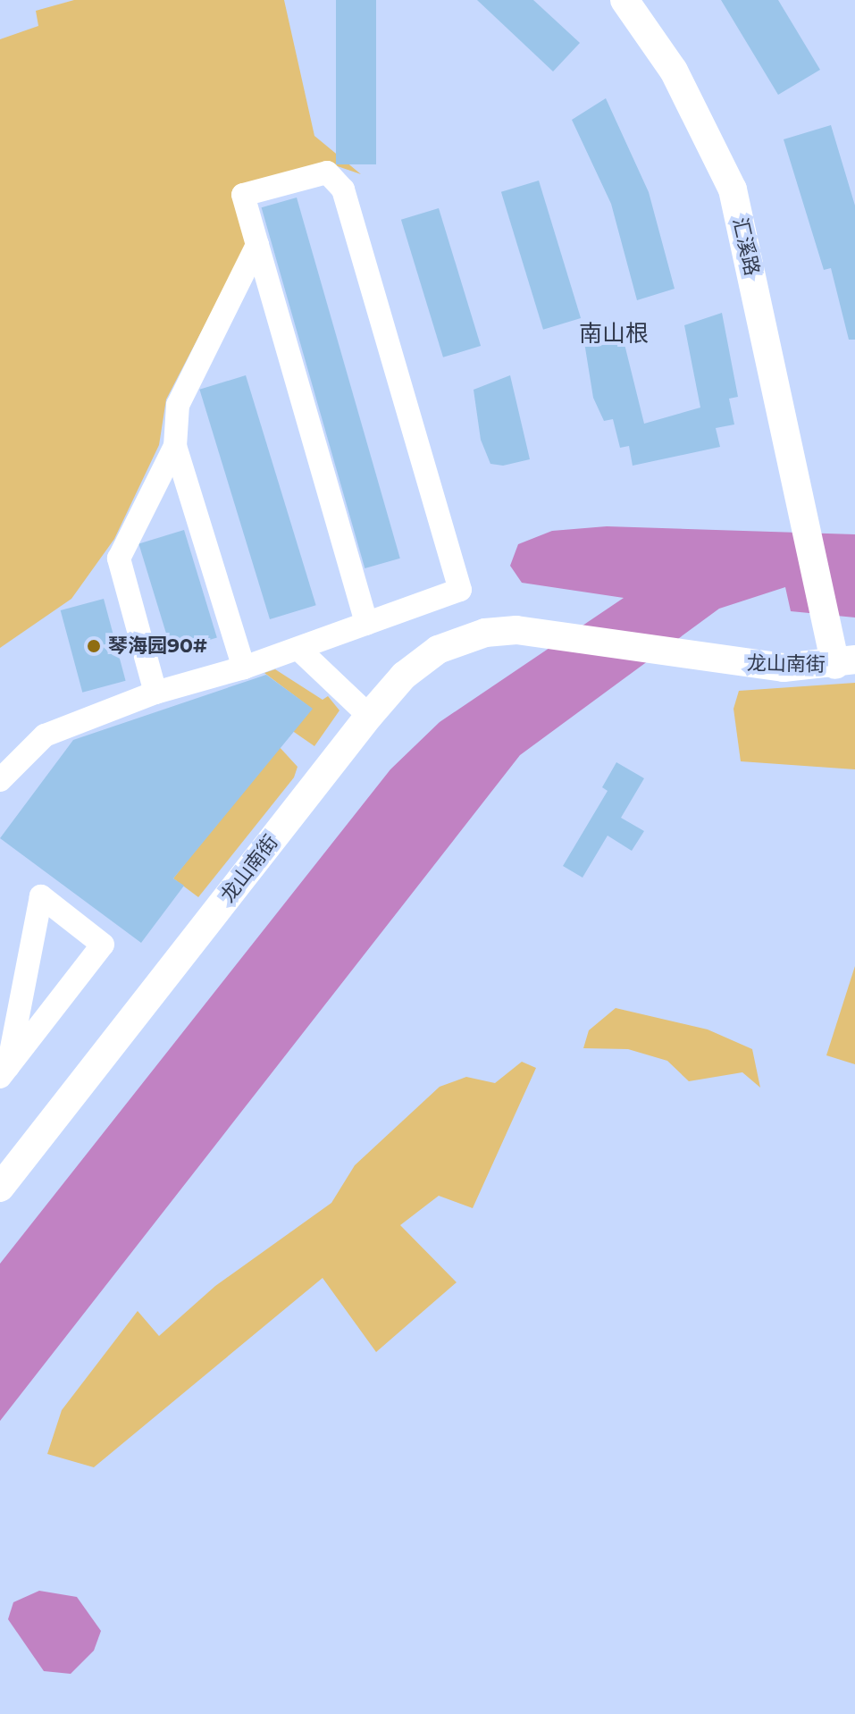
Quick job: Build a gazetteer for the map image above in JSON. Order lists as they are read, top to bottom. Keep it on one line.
{"streets":{"street":["汇溪路","龙山南街"]},"crossings":[["汇溪路","龙山南街"]],"districts":["南山根"],"places":["琴海园90#"]}
